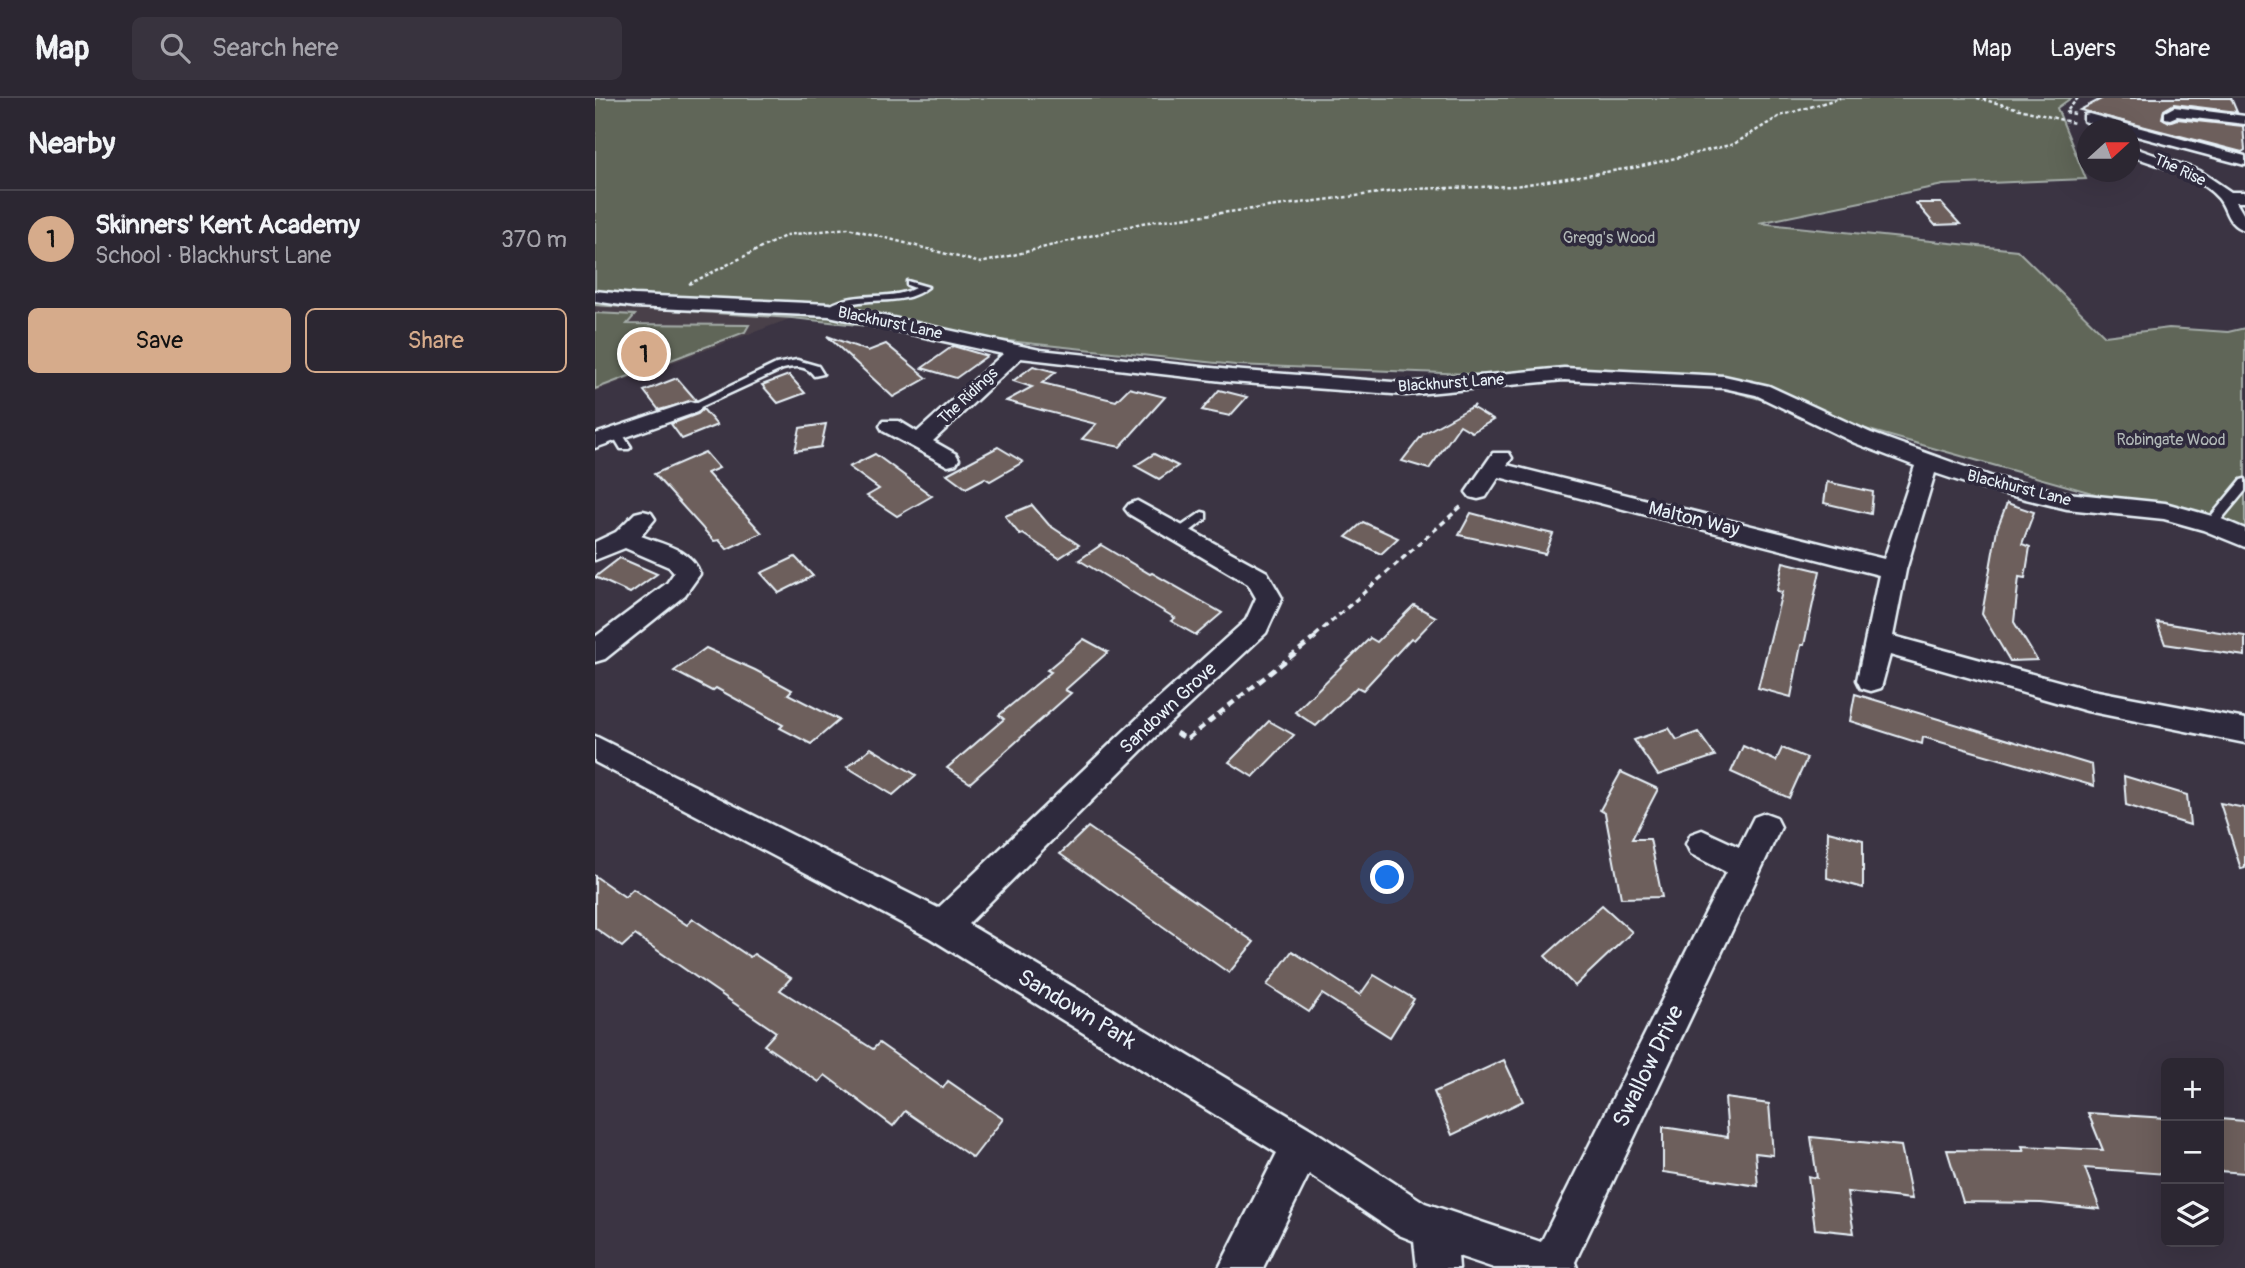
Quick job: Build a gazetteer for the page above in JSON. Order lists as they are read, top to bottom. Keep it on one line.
{"streets":{"street":["The Rise","Blackhurst Lane","The Ridings","Malton Way","Sandown Grove","Sandown Park","Swallow Drive"]},"crossings":[["Blackhurst Lane","The Ridings"],["Sandown Grove","Sandown Park"],["Sandown Park","Swallow Drive"]],"parks":["Gregg's Wood","Robingate Wood"],"north":"right","page":{"header":"Map","search":"Search here","nav":["Map","Layers","Share"],"heading":"Nearby","list":[{"mark":"1","name":"Skinners' Kent Academy","note":"School · Blackhurst Lane","value":"370 m"}],"buttons":["Save","Share"],"pins":"1","map_buttons":["+","−"]}}
